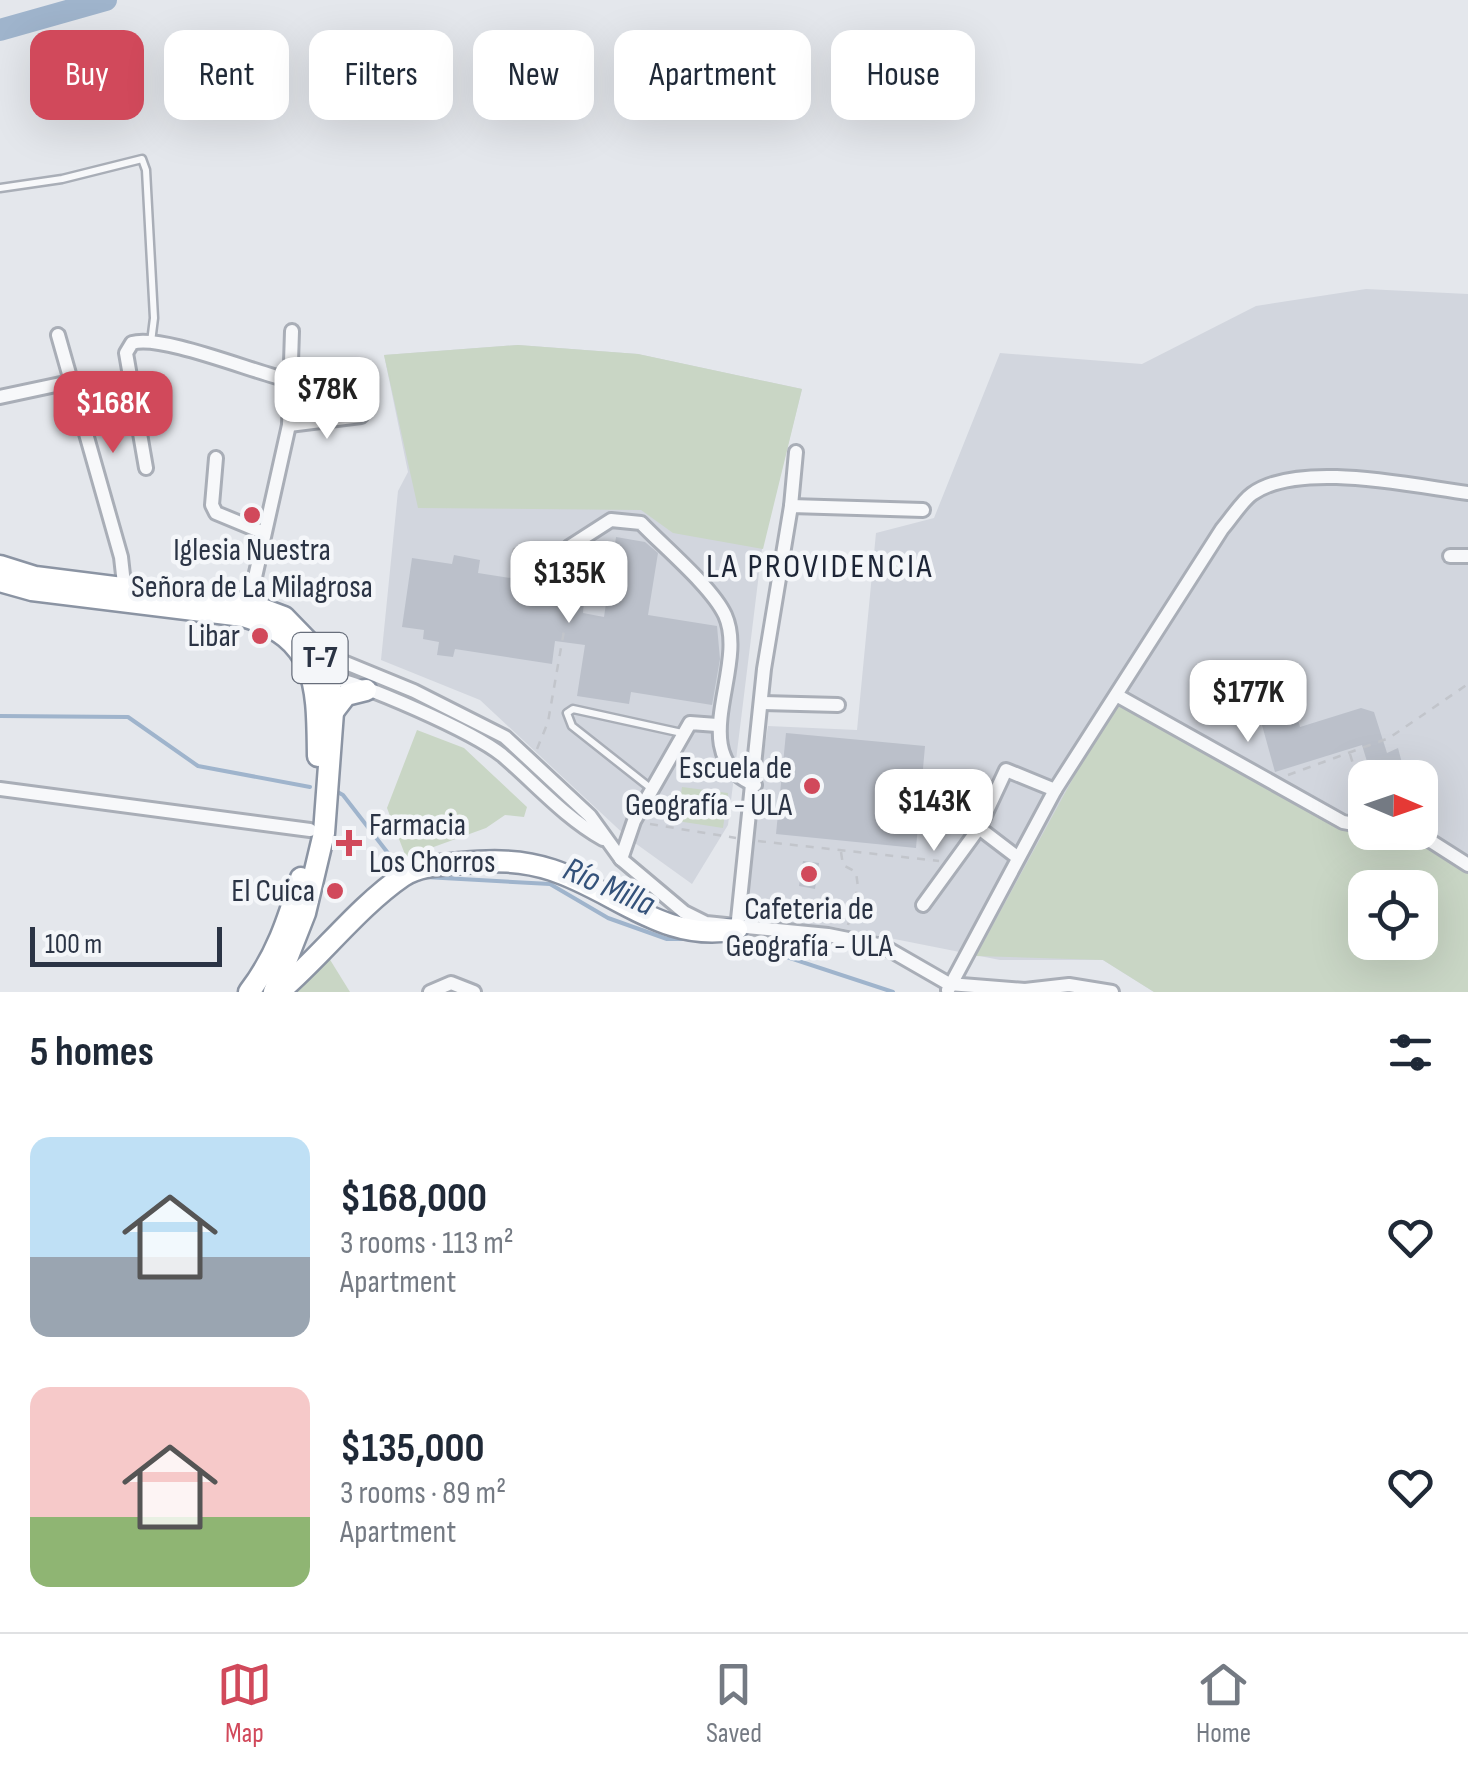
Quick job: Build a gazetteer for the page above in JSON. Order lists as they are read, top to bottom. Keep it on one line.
{"streets":{"highway":["T-7"]},"districts":["LA PROVIDENCIA"],"water":["Río Milla"],"places":{"other":["Iglesia Nuestra Señora de La Milagrosa","Libar","Escuela de Geografía - ULA","Cafeteria de Geografía - ULA","El Cuica"],"health":["Farmacia Los Chorros"]},"scale_bar":"100 m","north":"right","page":{"chip":["Buy","Rent","Filters","New","Apartment","House"],"price":["$78K","$168K","$135K","$177K","$143K"],"scale":"100 m","heading":"5 homes","list":[{"name":"$168,000","note":"3 rooms · 113 m² · Apartment"},{"name":"$135,000","note":"3 rooms · 89 m² · Apartment"}],"tabs":["Map","Saved","Home"]}}
